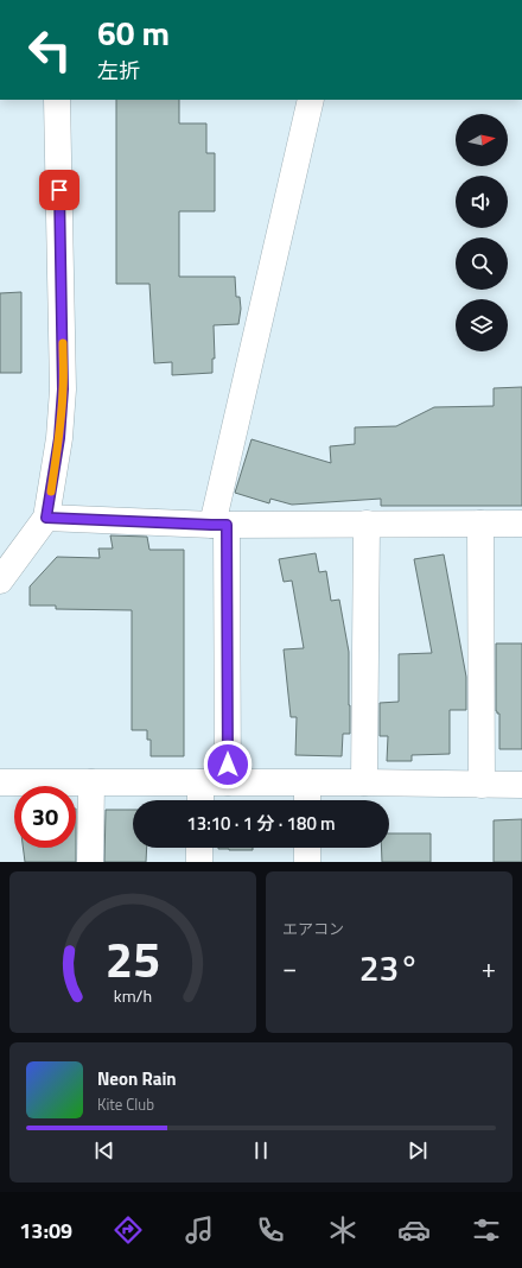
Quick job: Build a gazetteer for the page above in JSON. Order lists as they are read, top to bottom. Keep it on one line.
{"north":"right","page":{"turn":["60 m","左折"],"limit":"30","trip":"13:10 · 1 分 · 180 m","tile":"エアコン","heat":["−","23°","+"],"song":["Neon Rain","Kite Club"],"tabs":"13:09","gauge":["25","km/h"]}}
